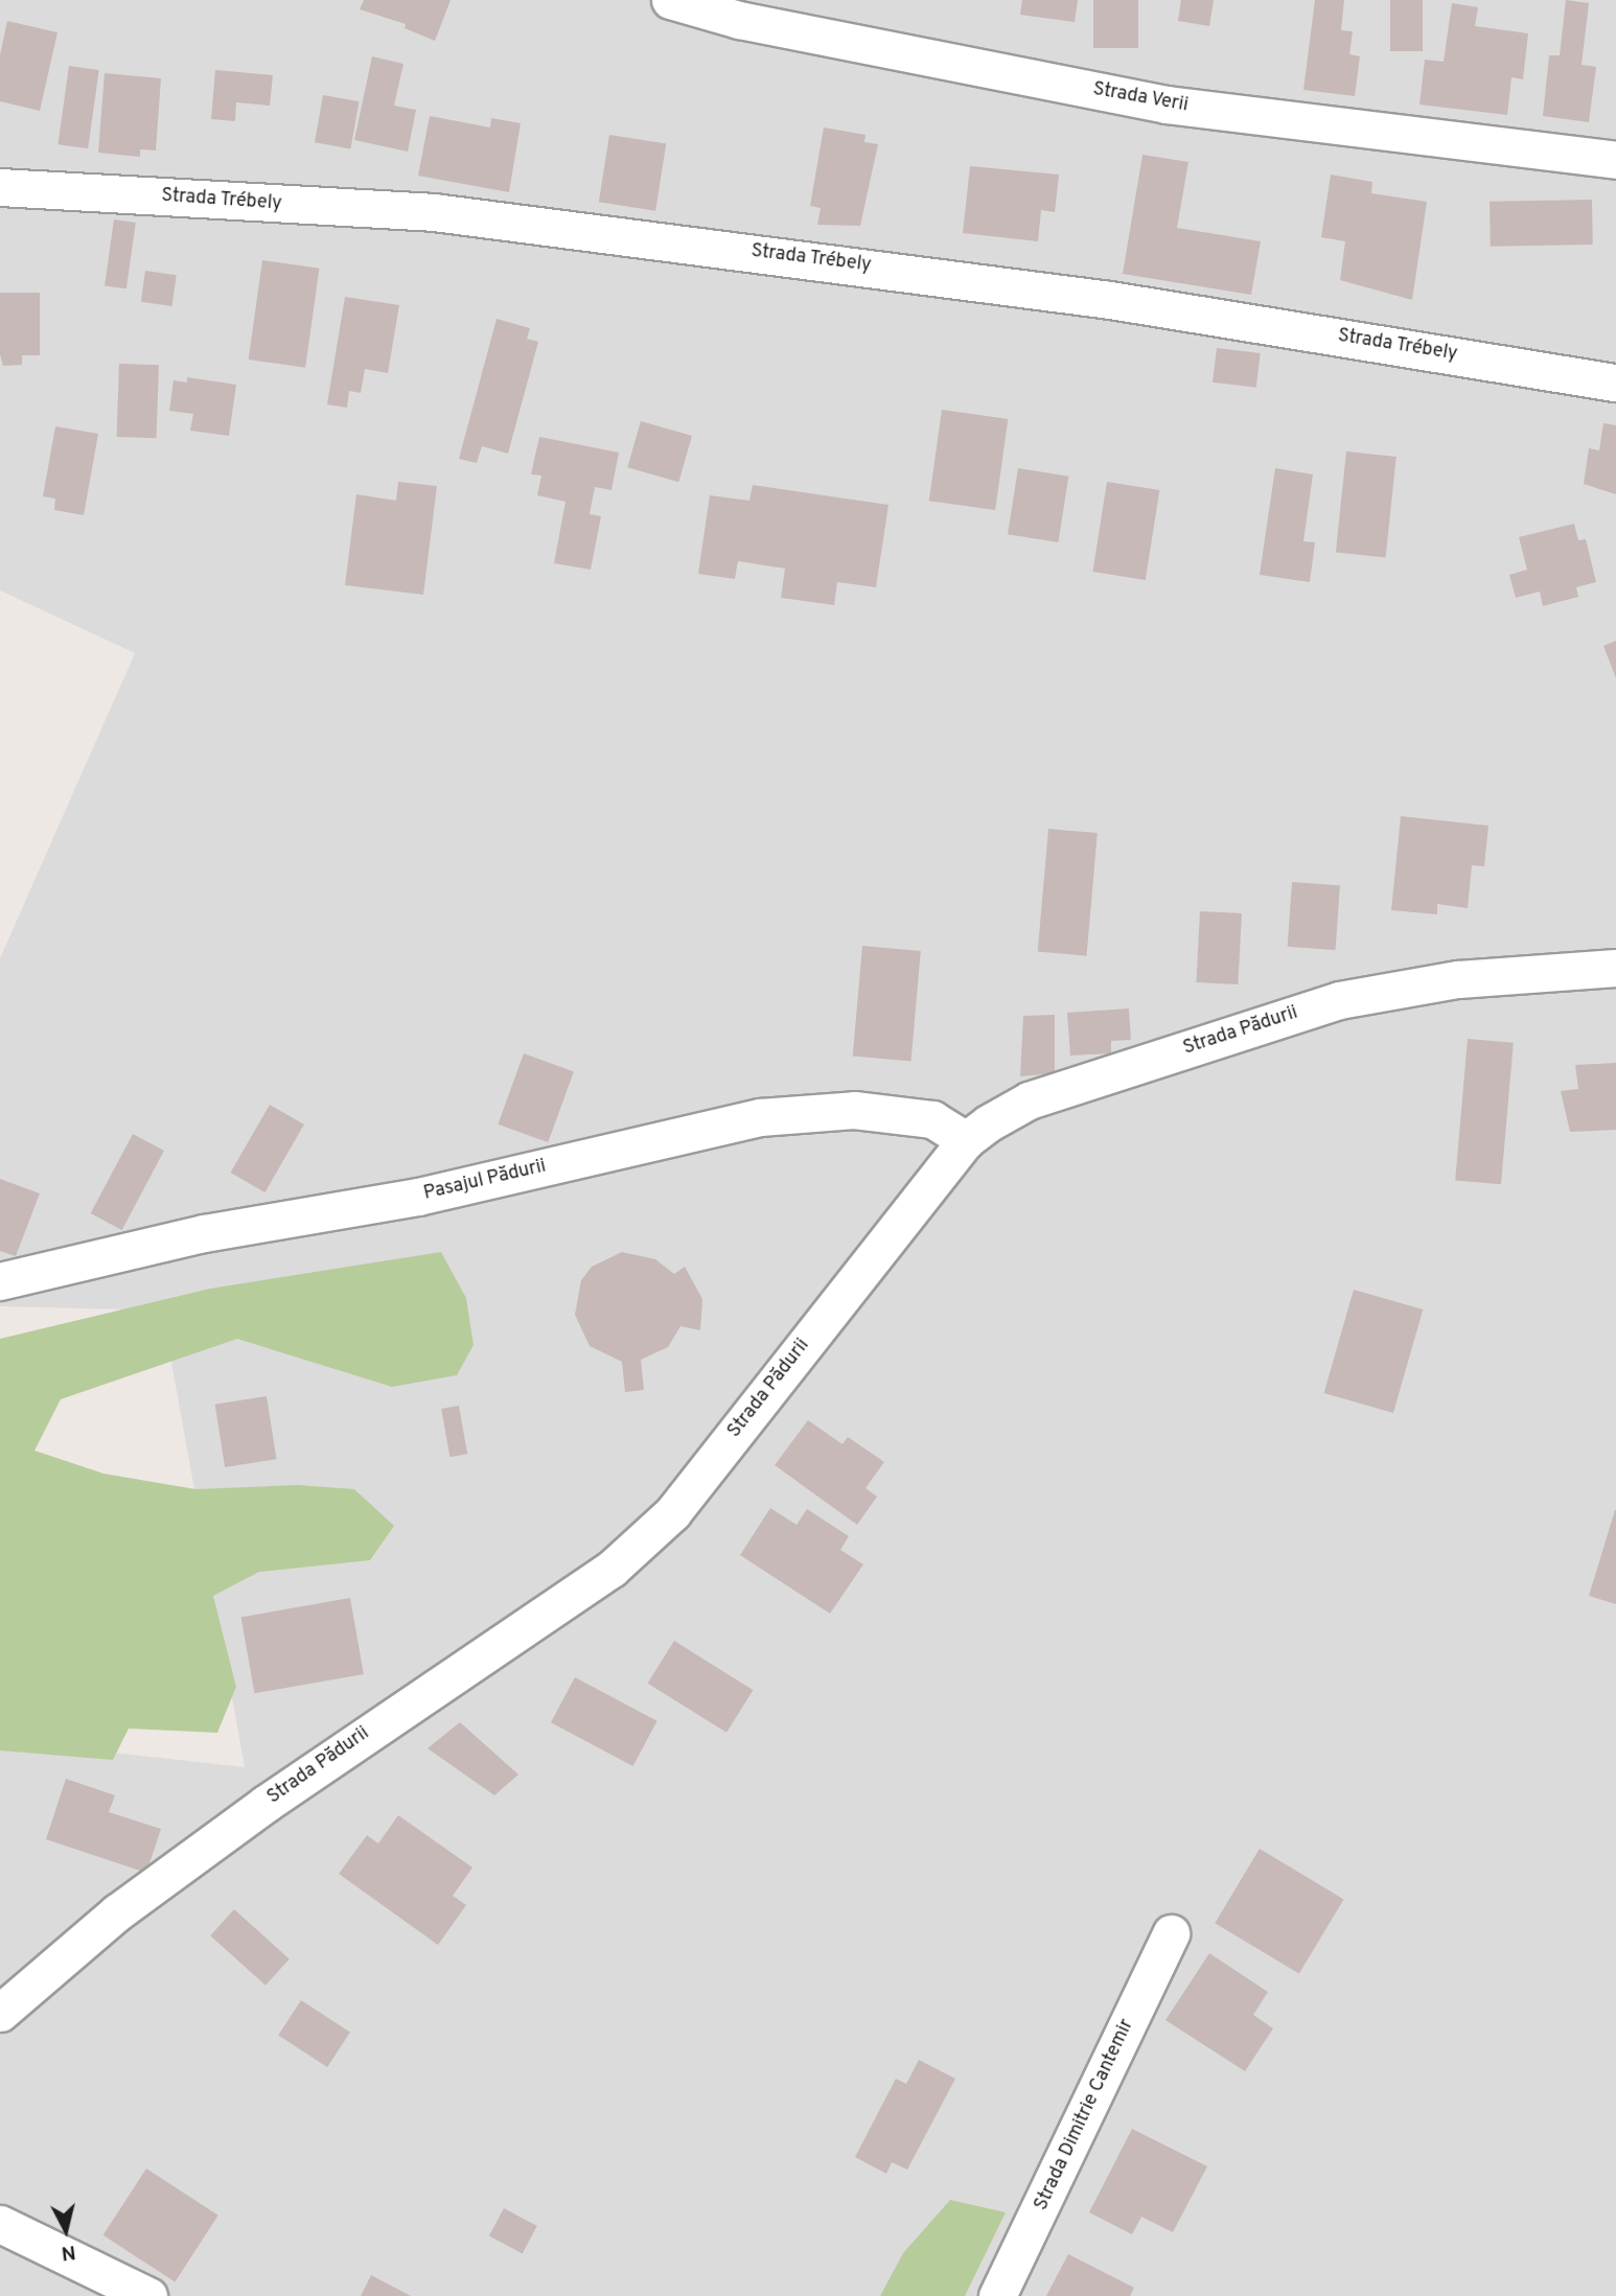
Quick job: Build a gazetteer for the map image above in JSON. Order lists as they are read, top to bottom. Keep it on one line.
{"streets":{"street":["Strada Verii","Strada Trébely","Strada Pădurii","Pasajul Pădurii","Strada Dimitrie Cantemir"]},"crossings":[["Strada Pădurii","Pasajul Pădurii"]],"north":"bottom"}
